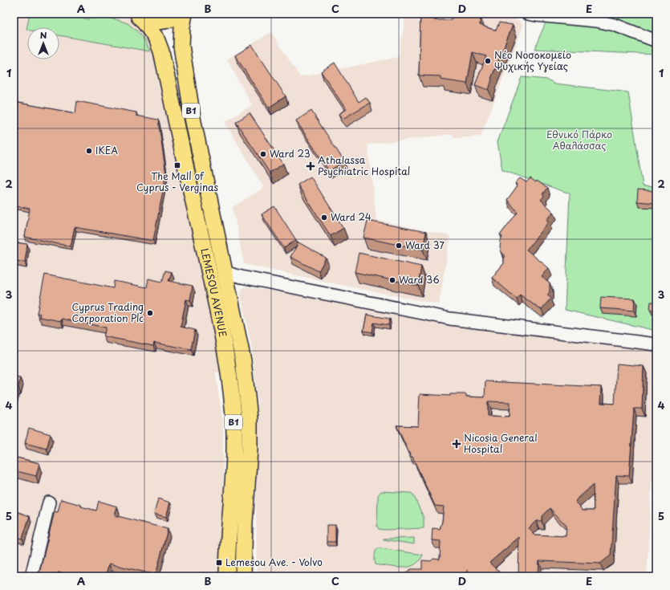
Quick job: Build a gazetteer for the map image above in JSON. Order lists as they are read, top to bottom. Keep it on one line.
{"streets":{"main road":["B1","LEMESOU AVENUE"]},"crossings":[["B1","LEMESOU AVENUE"]],"parks":["Εθνικό Πάρκο Αθαλάσσας"],"places":{"other":["Νέο Νοσοκομείο Ψυχικής Υγείας","IKEA","Ward 23","Ward 24","Ward 37","Ward 36","Cyprus Trading Corporation Plc"],"transit":["The Mall of Cyprus - Verginas","Lemesou Ave. - Volvo"],"health":["Athalassa Psychiatric Hospital","Nicosia General Hospital"]},"north":"top","grid":{"columns":["A","B","C","D","E"],"rows":["1","2","3","4","5"]}}
